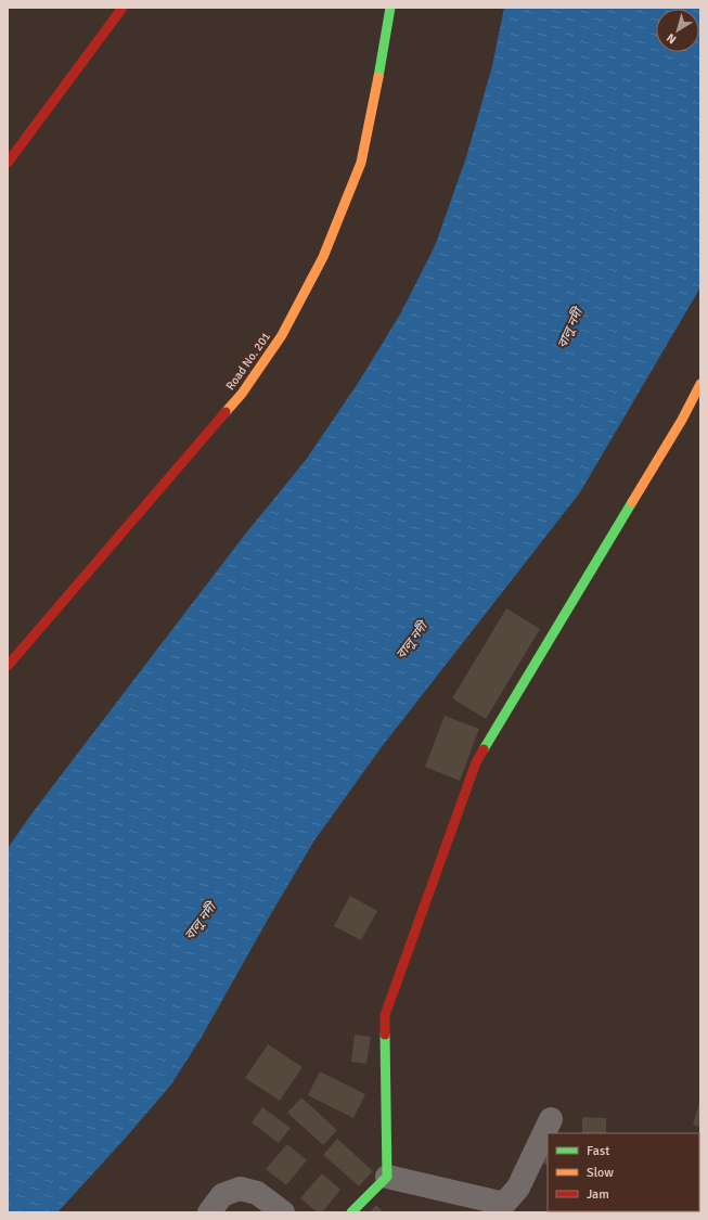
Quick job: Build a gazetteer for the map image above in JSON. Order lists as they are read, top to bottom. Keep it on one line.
{"streets":{"street":["Road No. 201"]},"water":["বালু নদী"],"legend":["Fast","Slow","Jam"],"north":"bottom left"}
